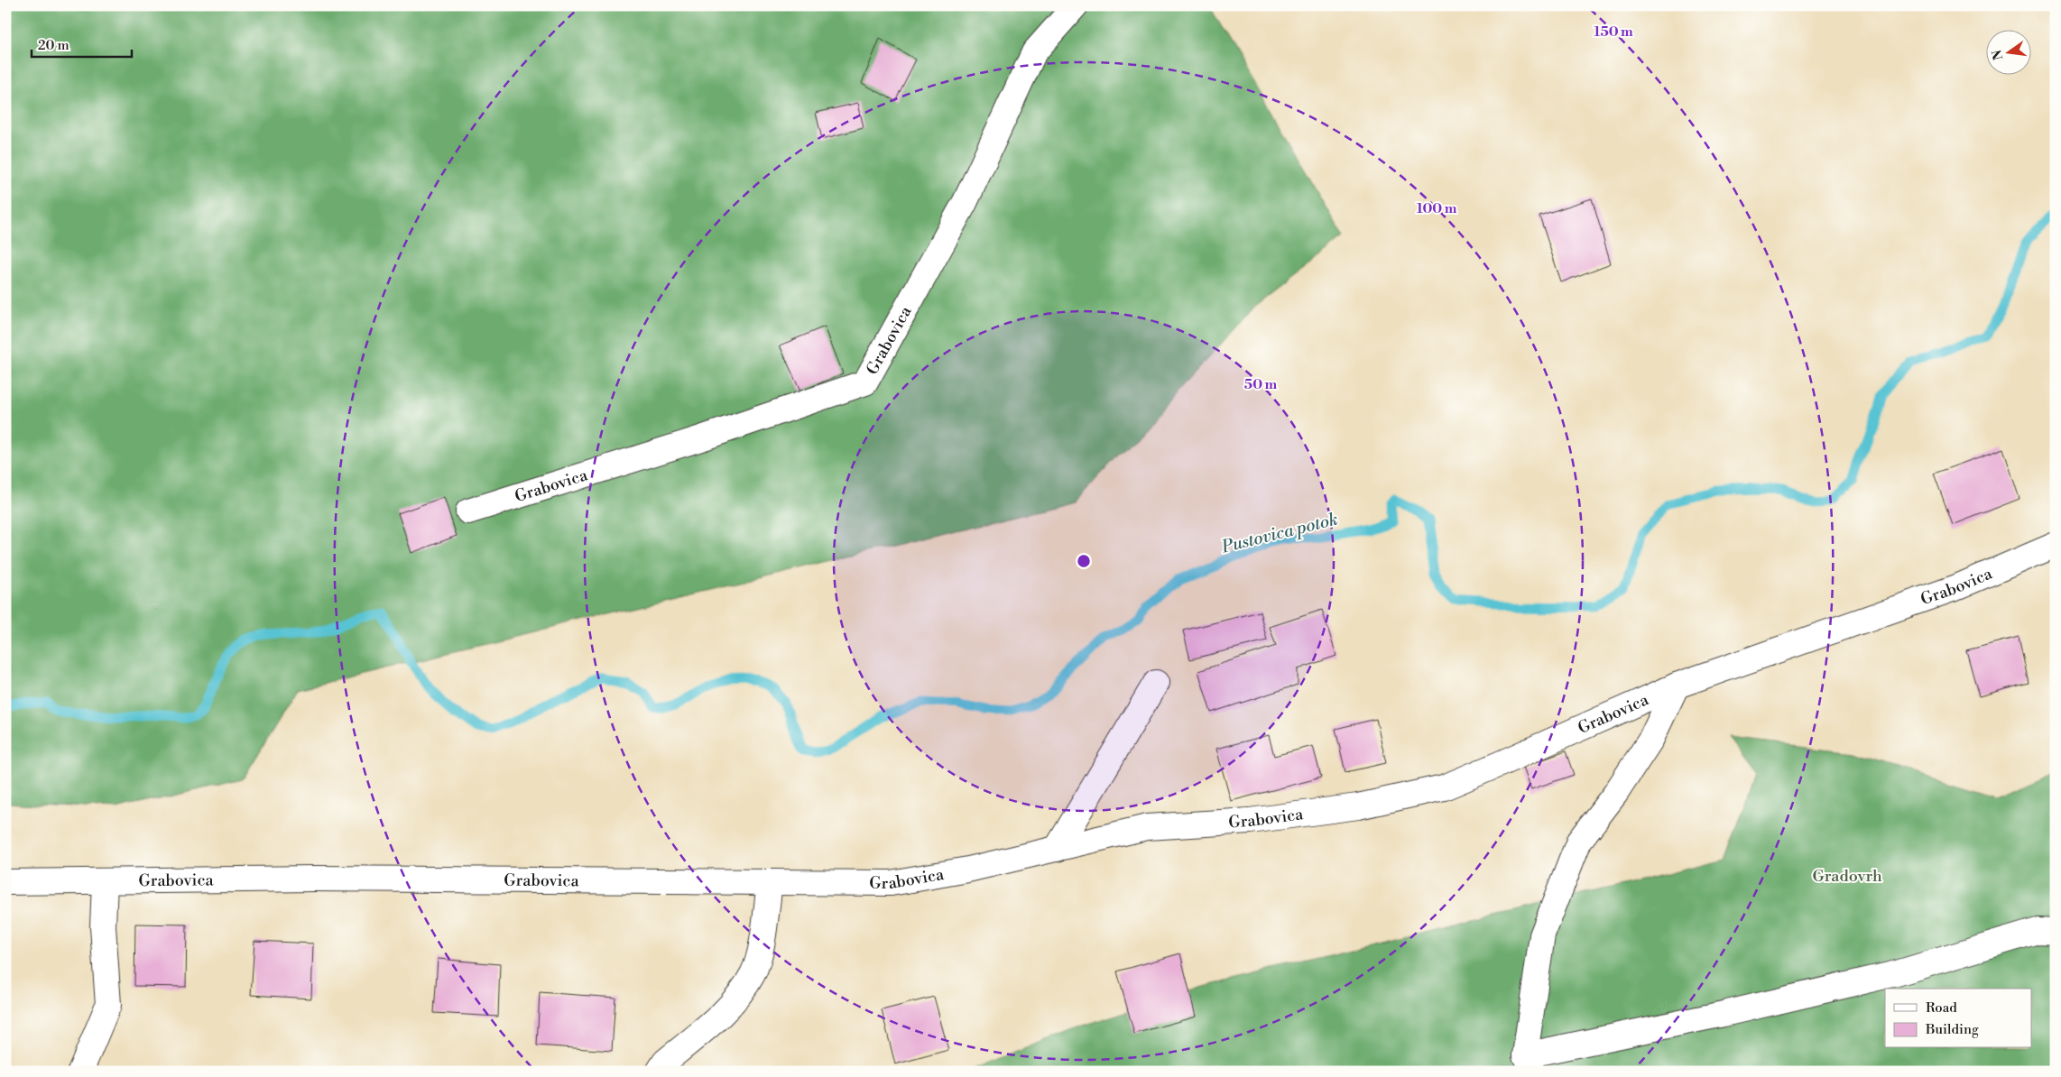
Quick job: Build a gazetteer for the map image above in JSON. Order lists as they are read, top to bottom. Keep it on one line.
{"streets":{"street":["Grabovica"]},"water":["Pustovica potok"],"parks":["Gradovrh"],"legend":["Road","Building"],"scale_bar":"20 m","north":"left","rings":["150 m","100 m","50 m"]}
